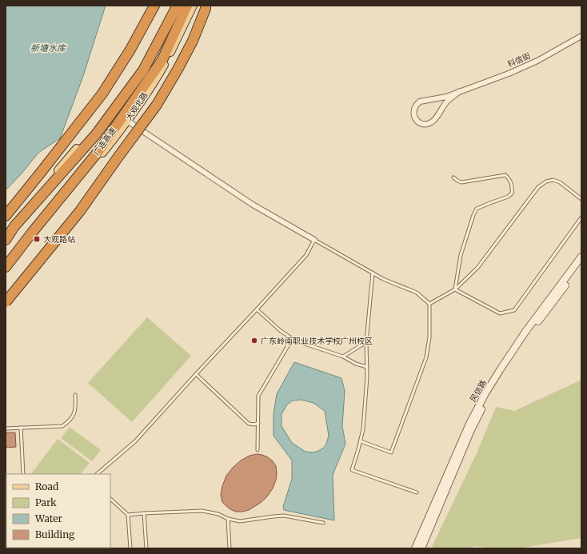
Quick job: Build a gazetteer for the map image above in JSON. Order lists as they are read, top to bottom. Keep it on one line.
{"streets":{"highway":["广连高速"],"main road":["大观北路"],"street":["科信街","风信路"]},"water":["新塘水库"],"places":{"transit":["大观路站"],"other":["广东岭南职业技术学校广州校区"]},"legend":["Road","Park","Water","Building"]}
